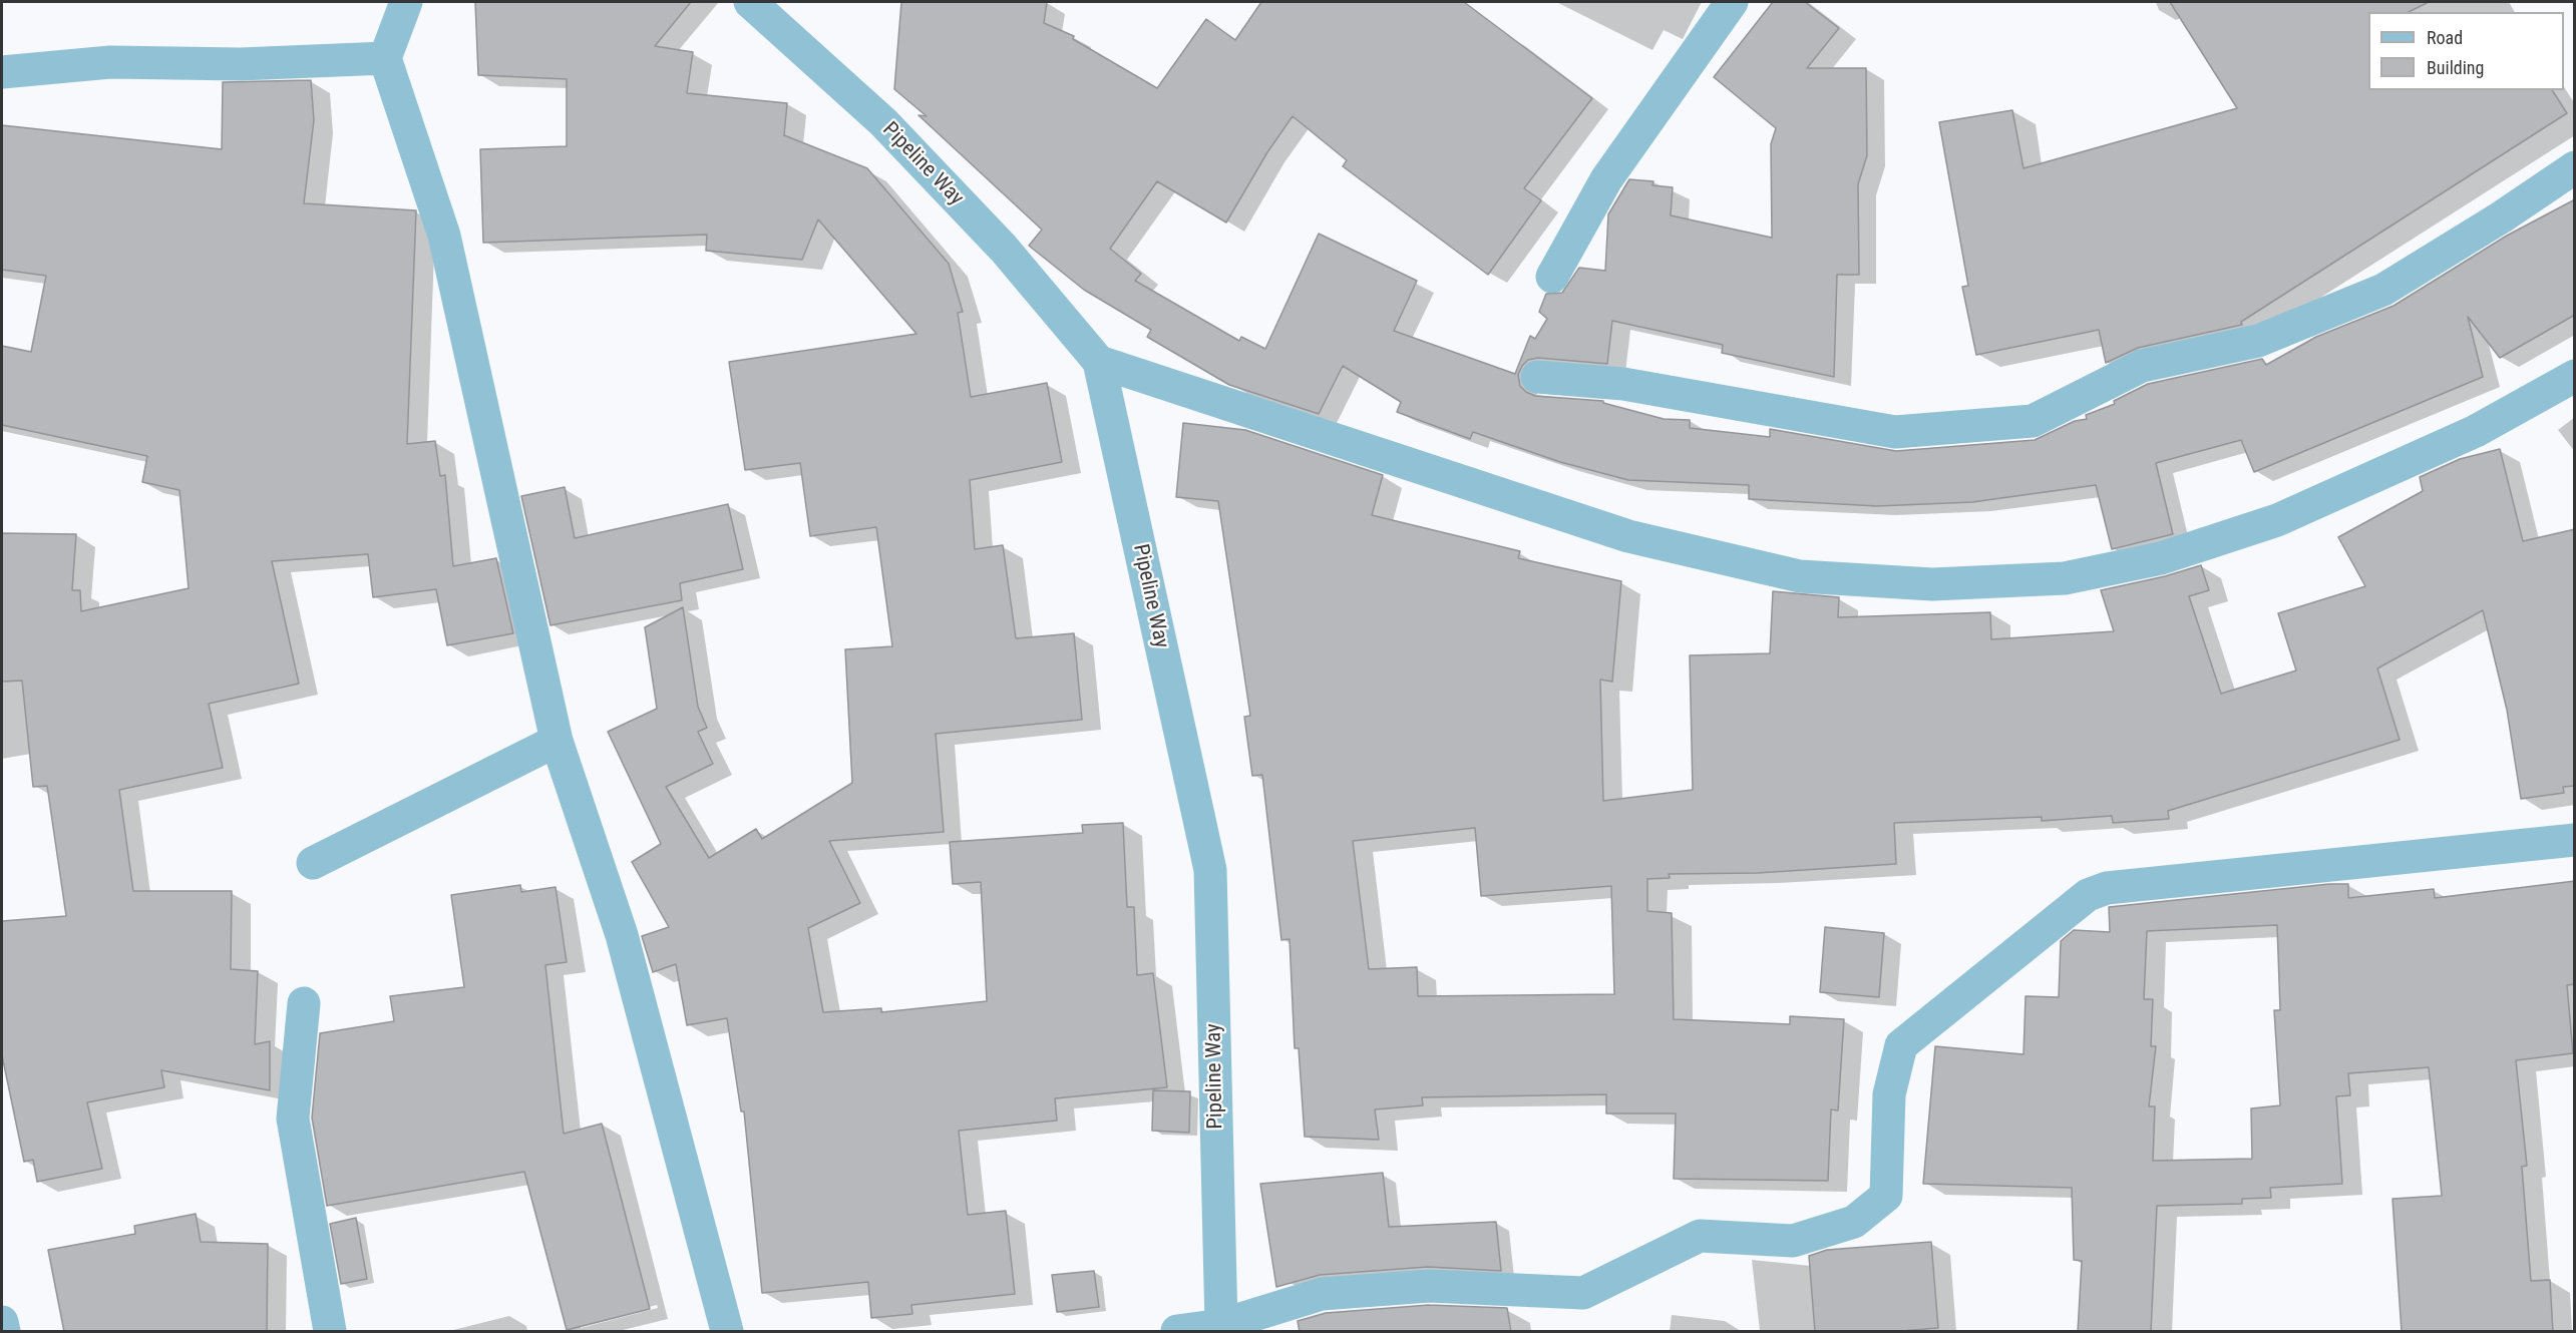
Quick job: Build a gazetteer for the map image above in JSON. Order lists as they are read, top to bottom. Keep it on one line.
{"streets":{"street":["Pipeline Way"]},"legend":["Road","Building"]}
